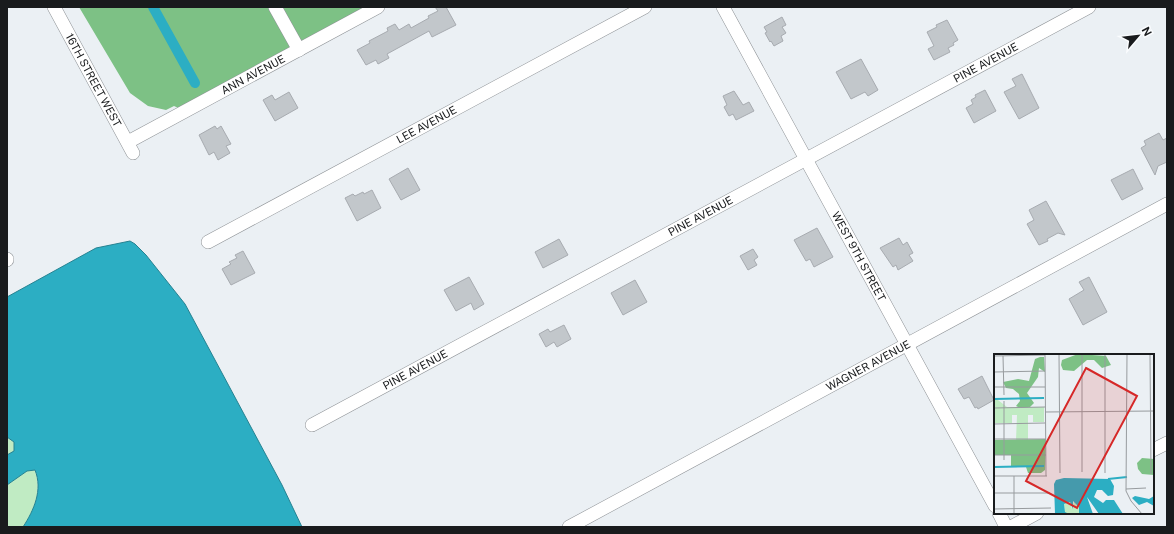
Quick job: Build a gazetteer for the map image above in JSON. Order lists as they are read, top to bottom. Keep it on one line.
{"streets":{"street":["PINE AVENUE","ANN AVENUE","16TH STREET WEST","LEE AVENUE","WEST 9TH STREET","WAGNER AVENUE"]},"crossings":[["PINE AVENUE","WEST 9TH STREET"],["ANN AVENUE","16TH STREET WEST"],["WEST 9TH STREET","WAGNER AVENUE"]],"north":"top right"}
